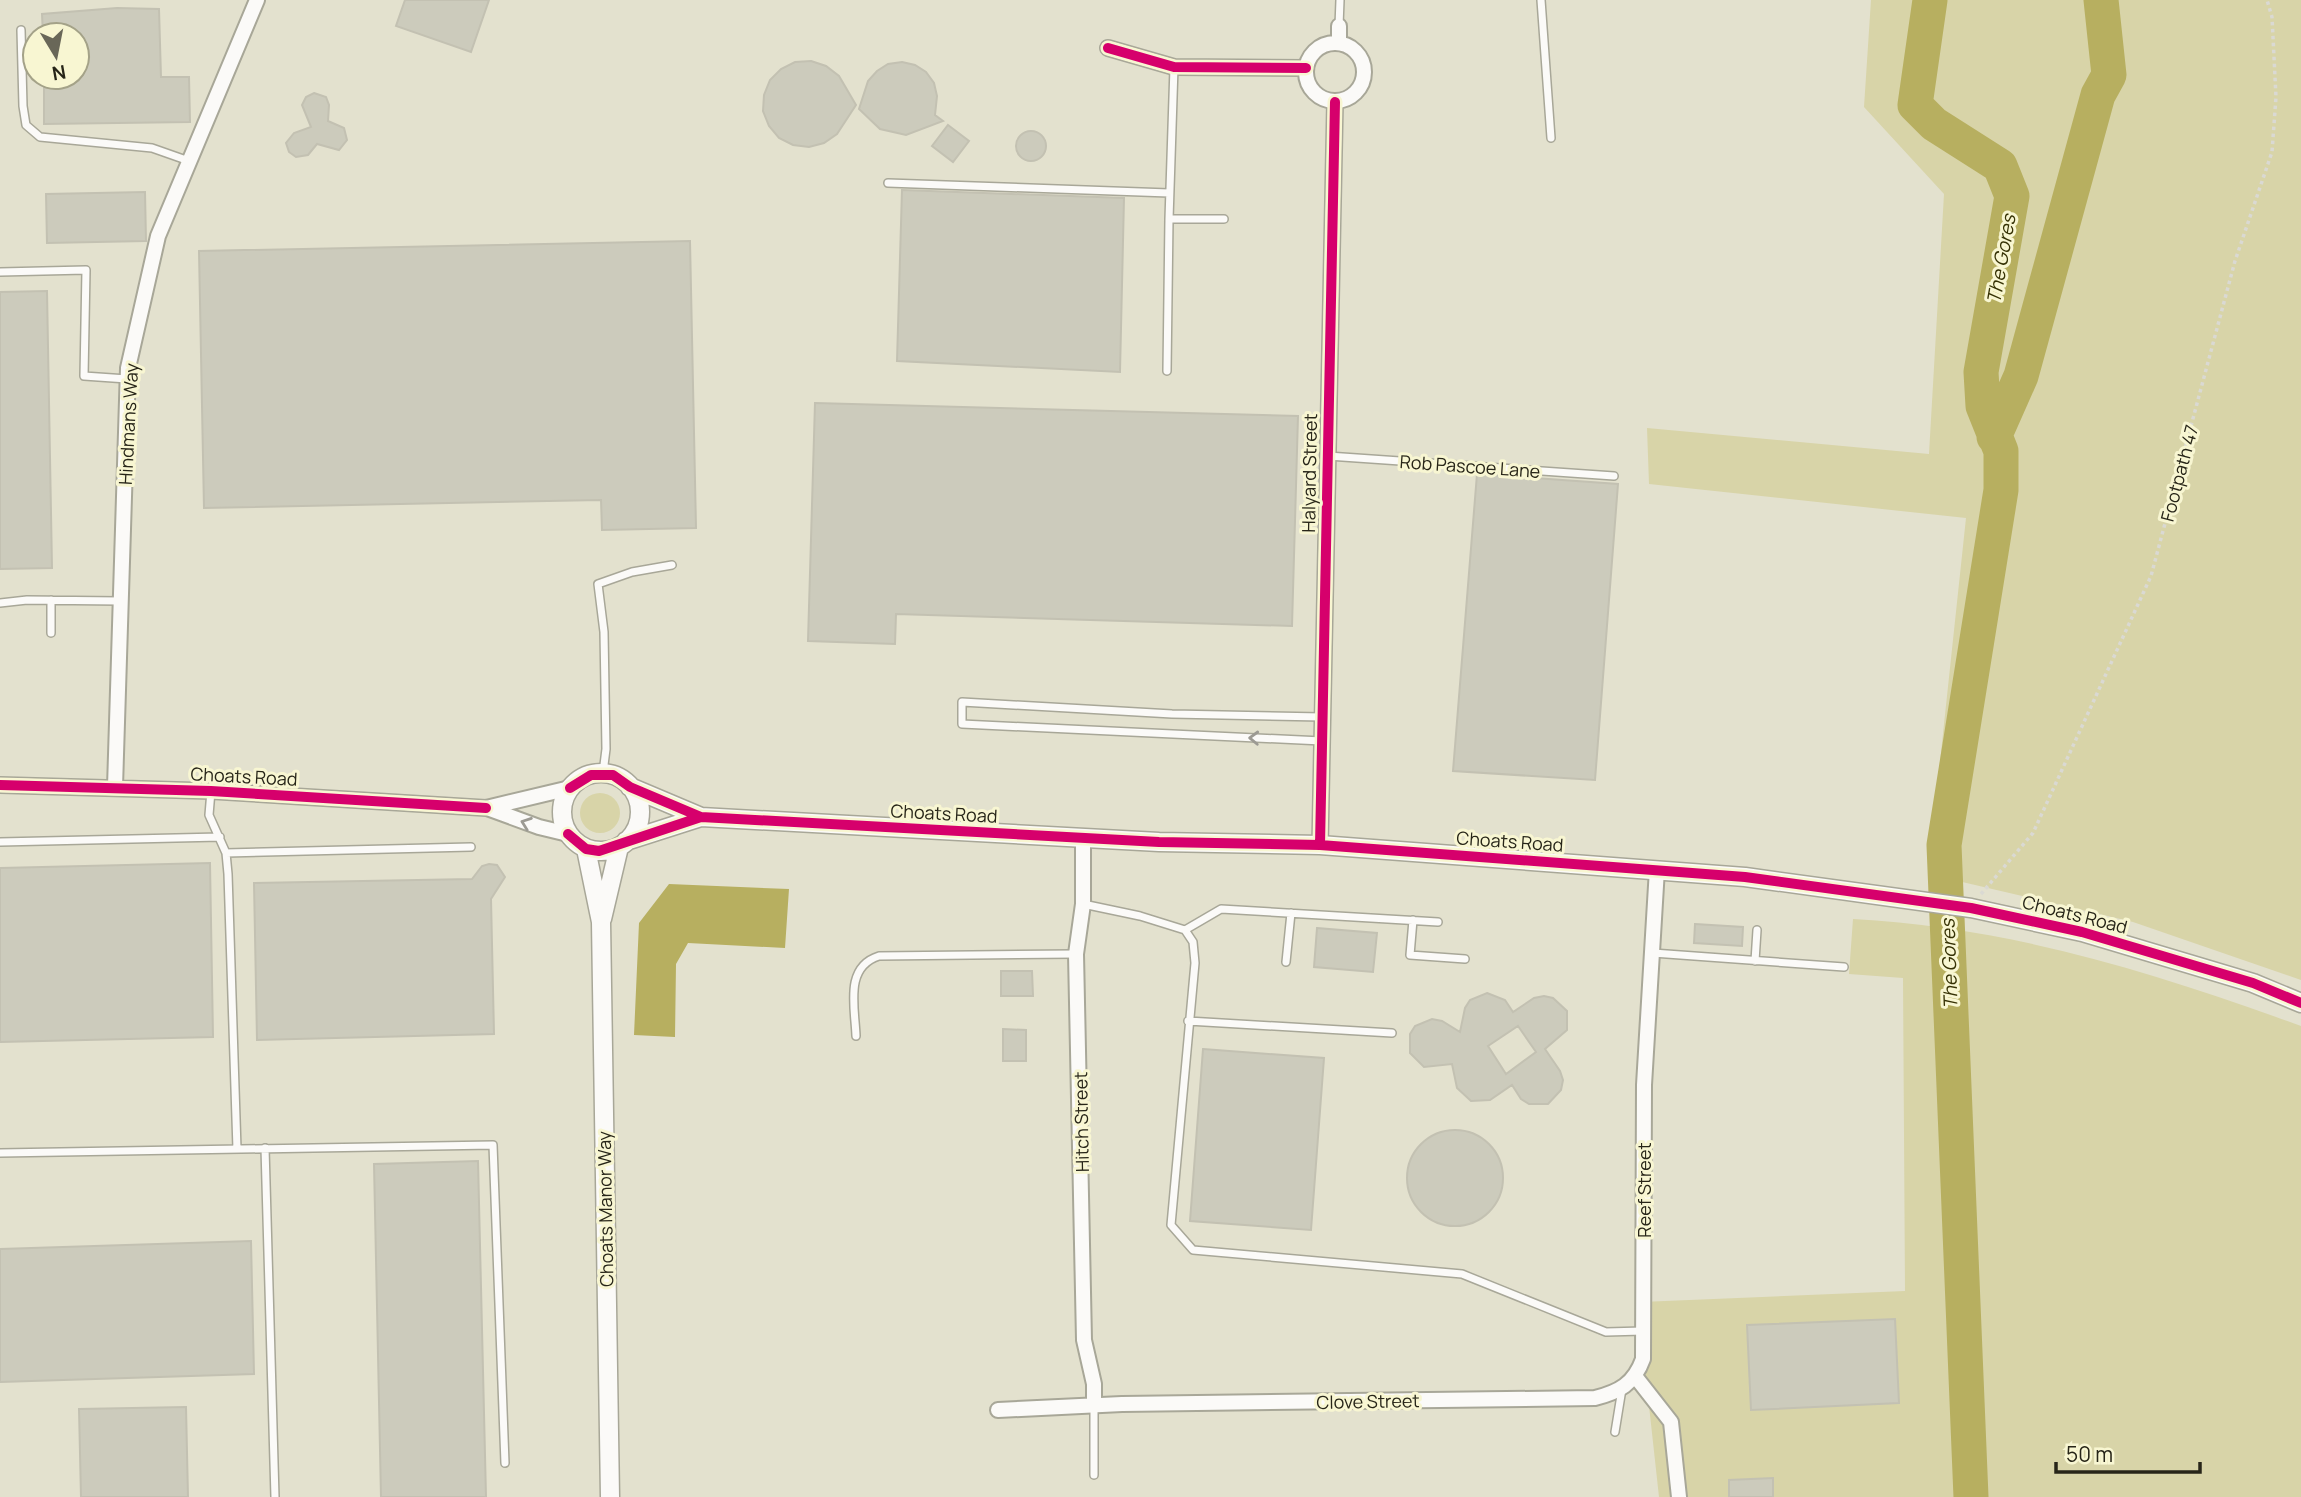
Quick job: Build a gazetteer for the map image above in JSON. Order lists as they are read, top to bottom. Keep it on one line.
{"streets":{"street":["Hindmans Way","Halyard Street","Choats Road","Hitch Street","Reef Street","Choats Manor Way","Clove Street"],"lane":["Rob Pascoe Lane"],"path":["Footpath 47"]},"crossings":[["Hindmans Way","Choats Road"],["Rob Pascoe Lane","Halyard Street"],["Halyard Street","Choats Road"],["Footpath 47","Choats Road"],["Choats Road","Hitch Street"],["Choats Road","Reef Street"],["Choats Road","Choats Manor Way"],["Hitch Street","Clove Street"],["Reef Street","Clove Street"]],"water":["The Gores"],"scale_bar":"50 m","north":"bottom"}
